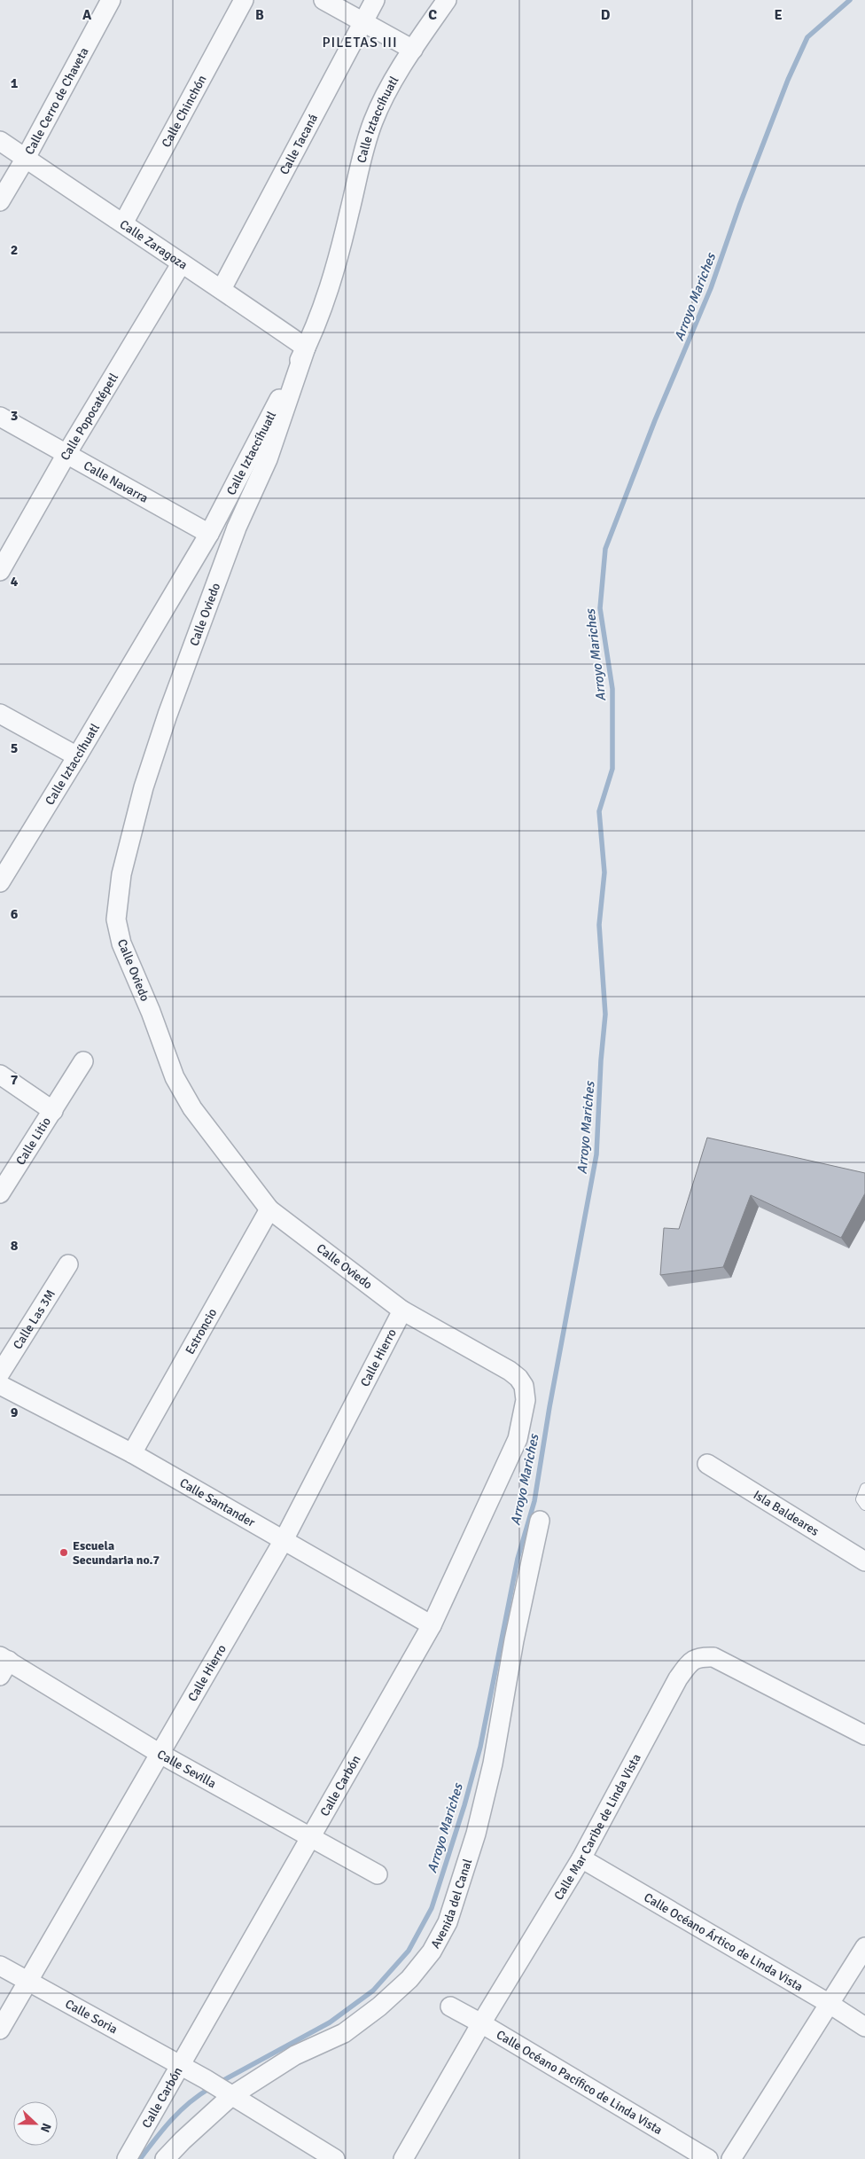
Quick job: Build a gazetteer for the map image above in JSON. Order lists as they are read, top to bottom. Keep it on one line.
{"streets":{"street":["Calle Cerro de Chaveta","Calle Chinchón","Calle Iztaccíhuatl","Calle Tacaná","Calle Zaragoza","Calle Popocatépetl","Calle Navarra","Calle Oviedo","Calle Litio","Calle Las 3M","Estroncio","Calle Hierro","Calle Santander","Isla Baldeares","Calle Sevilla","Calle Carbón","Calle Mar Caribe de Linda Vista","Avenida del Canal","Calle Océano Ártico de Linda Vista","Calle Soria","Calle Océano Pacífico de Linda Vista"]},"crossings":[["Calle Cerro de Chaveta","Calle Zaragoza"],["Calle Chinchón","Calle Zaragoza"],["Calle Iztaccíhuatl","Calle Zaragoza"],["Calle Iztaccíhuatl","Calle Navarra"],["Calle Iztaccíhuatl","Calle Oviedo"],["Calle Tacaná","Calle Zaragoza"],["Calle Zaragoza","Calle Popocatépetl"],["Calle Zaragoza","Calle Oviedo"],["Calle Popocatépetl","Calle Navarra"],["Calle Oviedo","Estroncio"],["Calle Oviedo","Calle Hierro"],["Calle Oviedo","Calle Carbón"],["Estroncio","Calle Santander"],["Calle Hierro","Calle Santander"],["Calle Hierro","Calle Sevilla"],["Calle Hierro","Calle Soria"],["Calle Santander","Calle Carbón"],["Calle Sevilla","Calle Carbón"],["Calle Carbón","Calle Soria"],["Calle Mar Caribe de Linda Vista","Calle Océano Ártico de Linda Vista"],["Calle Mar Caribe de Linda Vista","Calle Océano Pacífico de Linda Vista"],["Avenida del Canal","Calle Soria"]],"districts":["PILETAS III"],"water":["Arroyo Mariches"],"places":["Escuela Secundaria no.7"],"north":"right","grid":{"columns":["A","B","C","D","E"],"rows":["1","2","3","4","5","6","7","8","9"]}}
